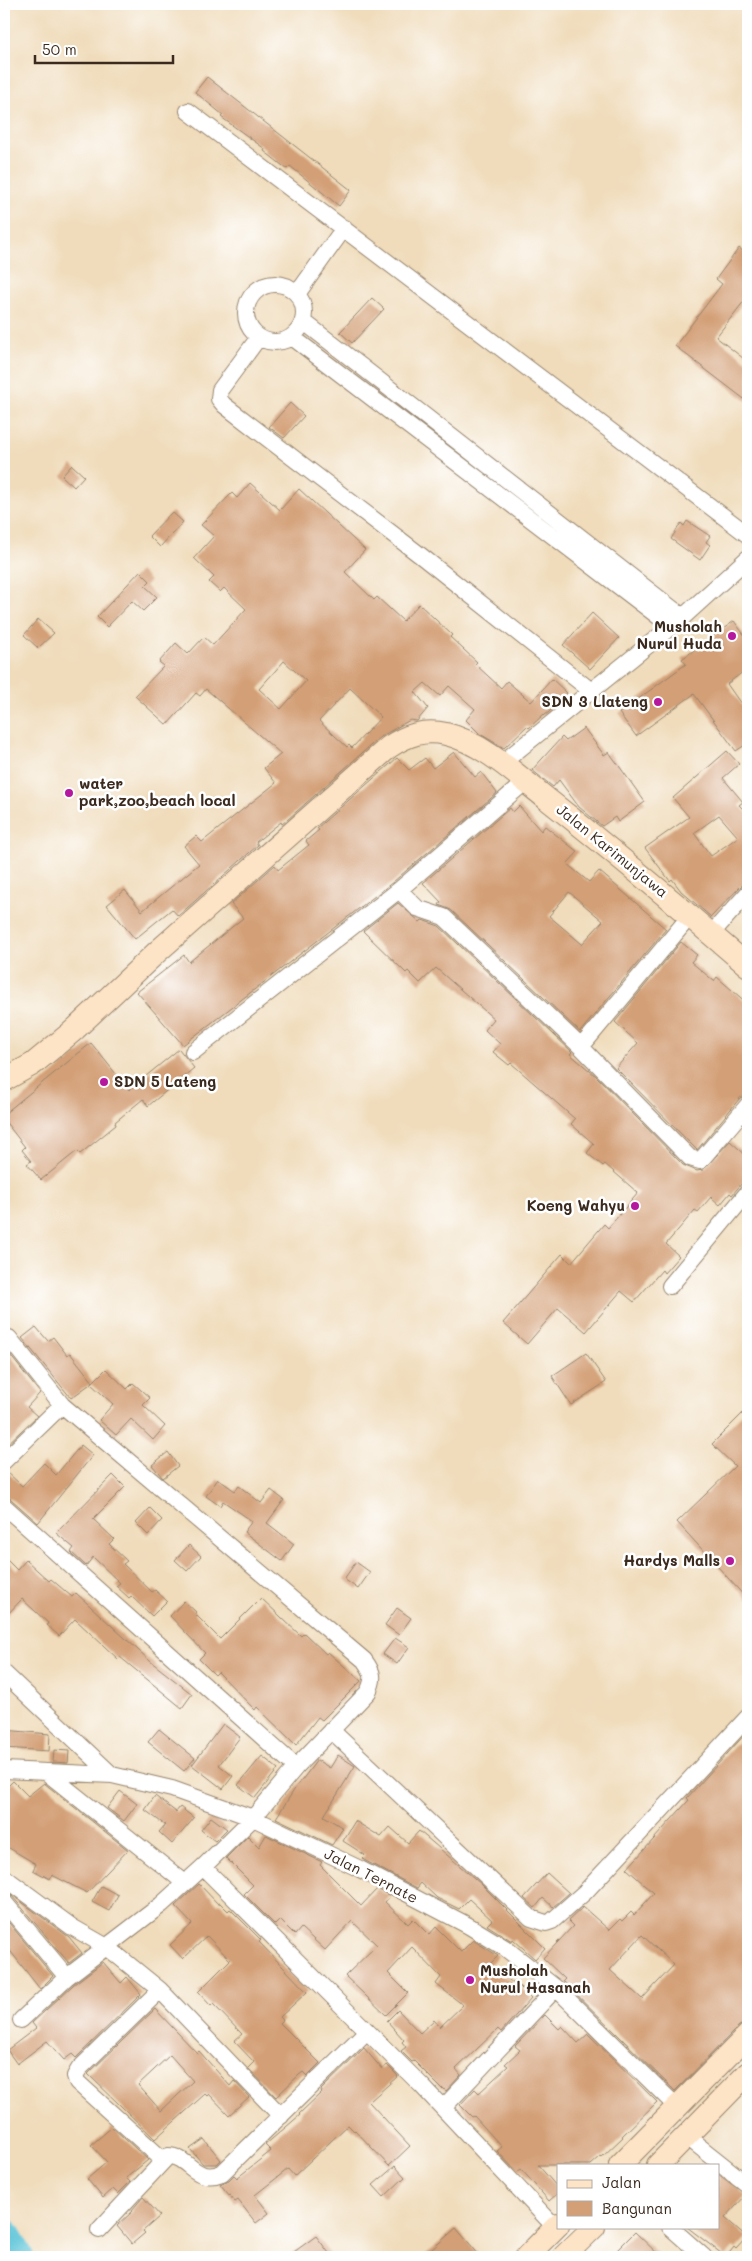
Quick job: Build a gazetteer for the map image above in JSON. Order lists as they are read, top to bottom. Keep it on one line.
{"streets":{"street":["Jalan Karimunjawa","Jalan Ternate"]},"places":["Musholah Nurul Huda","SDN 3 Llateng","water park,zoo,beach local","SDN 5 Lateng","Koeng Wahyu","Hardys Malls","Musholah Nurul Hasanah"],"legend":["Jalan","Bangunan"],"scale_bar":"50 m"}
